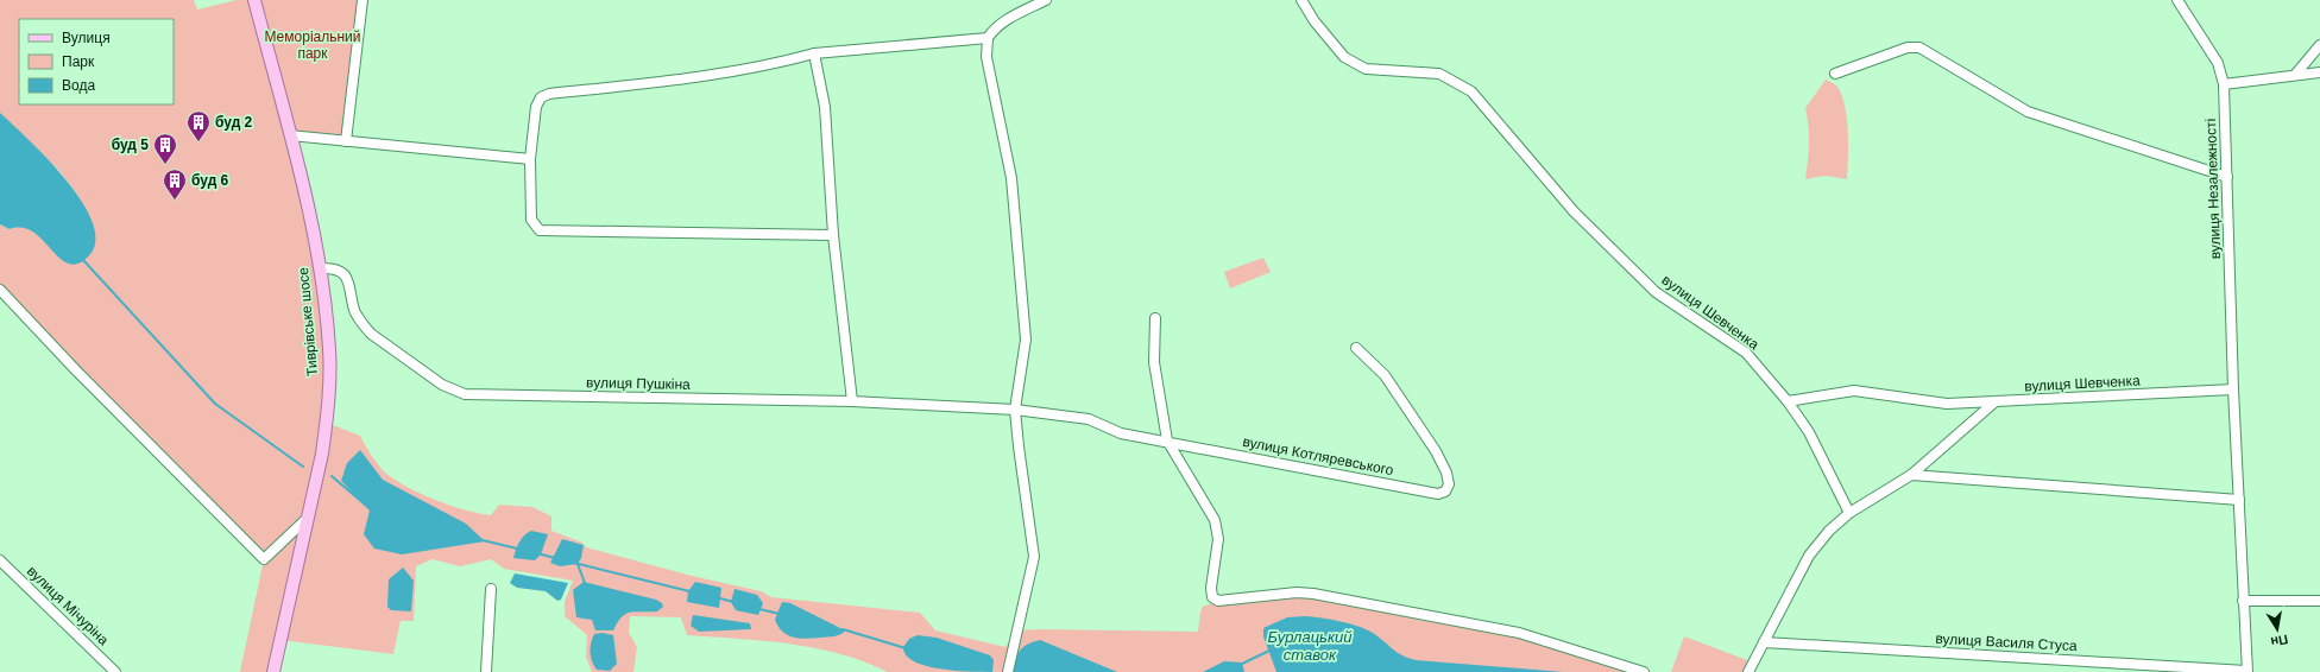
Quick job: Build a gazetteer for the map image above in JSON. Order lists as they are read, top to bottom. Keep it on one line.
{"streets":{"main road":["Тиврівське шосе"],"street":["вулиця Незалежності","вулиця Шевченка","вулиця Пушкіна","вулиця Котляревського","вулиця Мічуріна","вулиця Василя Стуса"]},"crossings":[["вулиця Незалежності","вулиця Шевченка"],["вулиця Незалежності","вулиця Василя Стуса"],["Тиврівське шосе","вулиця Пушкіна"],["вулиця Пушкіна","вулиця Котляревського"]],"water":["Бурлацький ставок"],"parks":["Меморіальний парк"],"places":{"building":["буд 2","буд 5","буд 6"]},"legend":["Вулиця","Парк","Вода"],"north":"bottom"}
